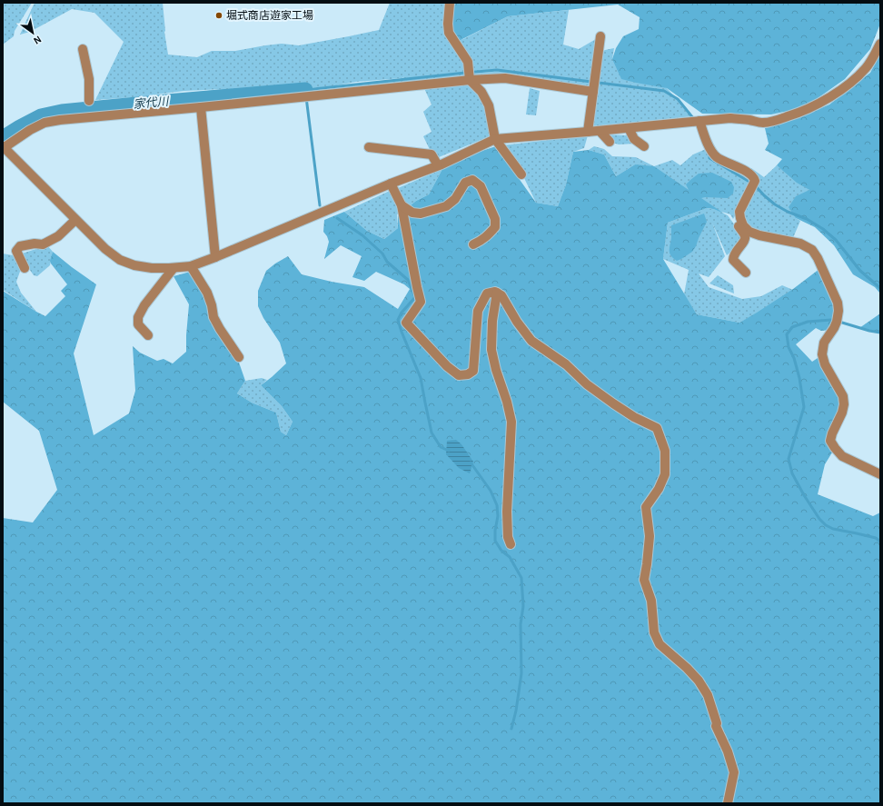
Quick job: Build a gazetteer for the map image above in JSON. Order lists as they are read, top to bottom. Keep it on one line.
{"water":["家代川"],"places":["堀式商店遊家工場"],"north":"bottom right"}
